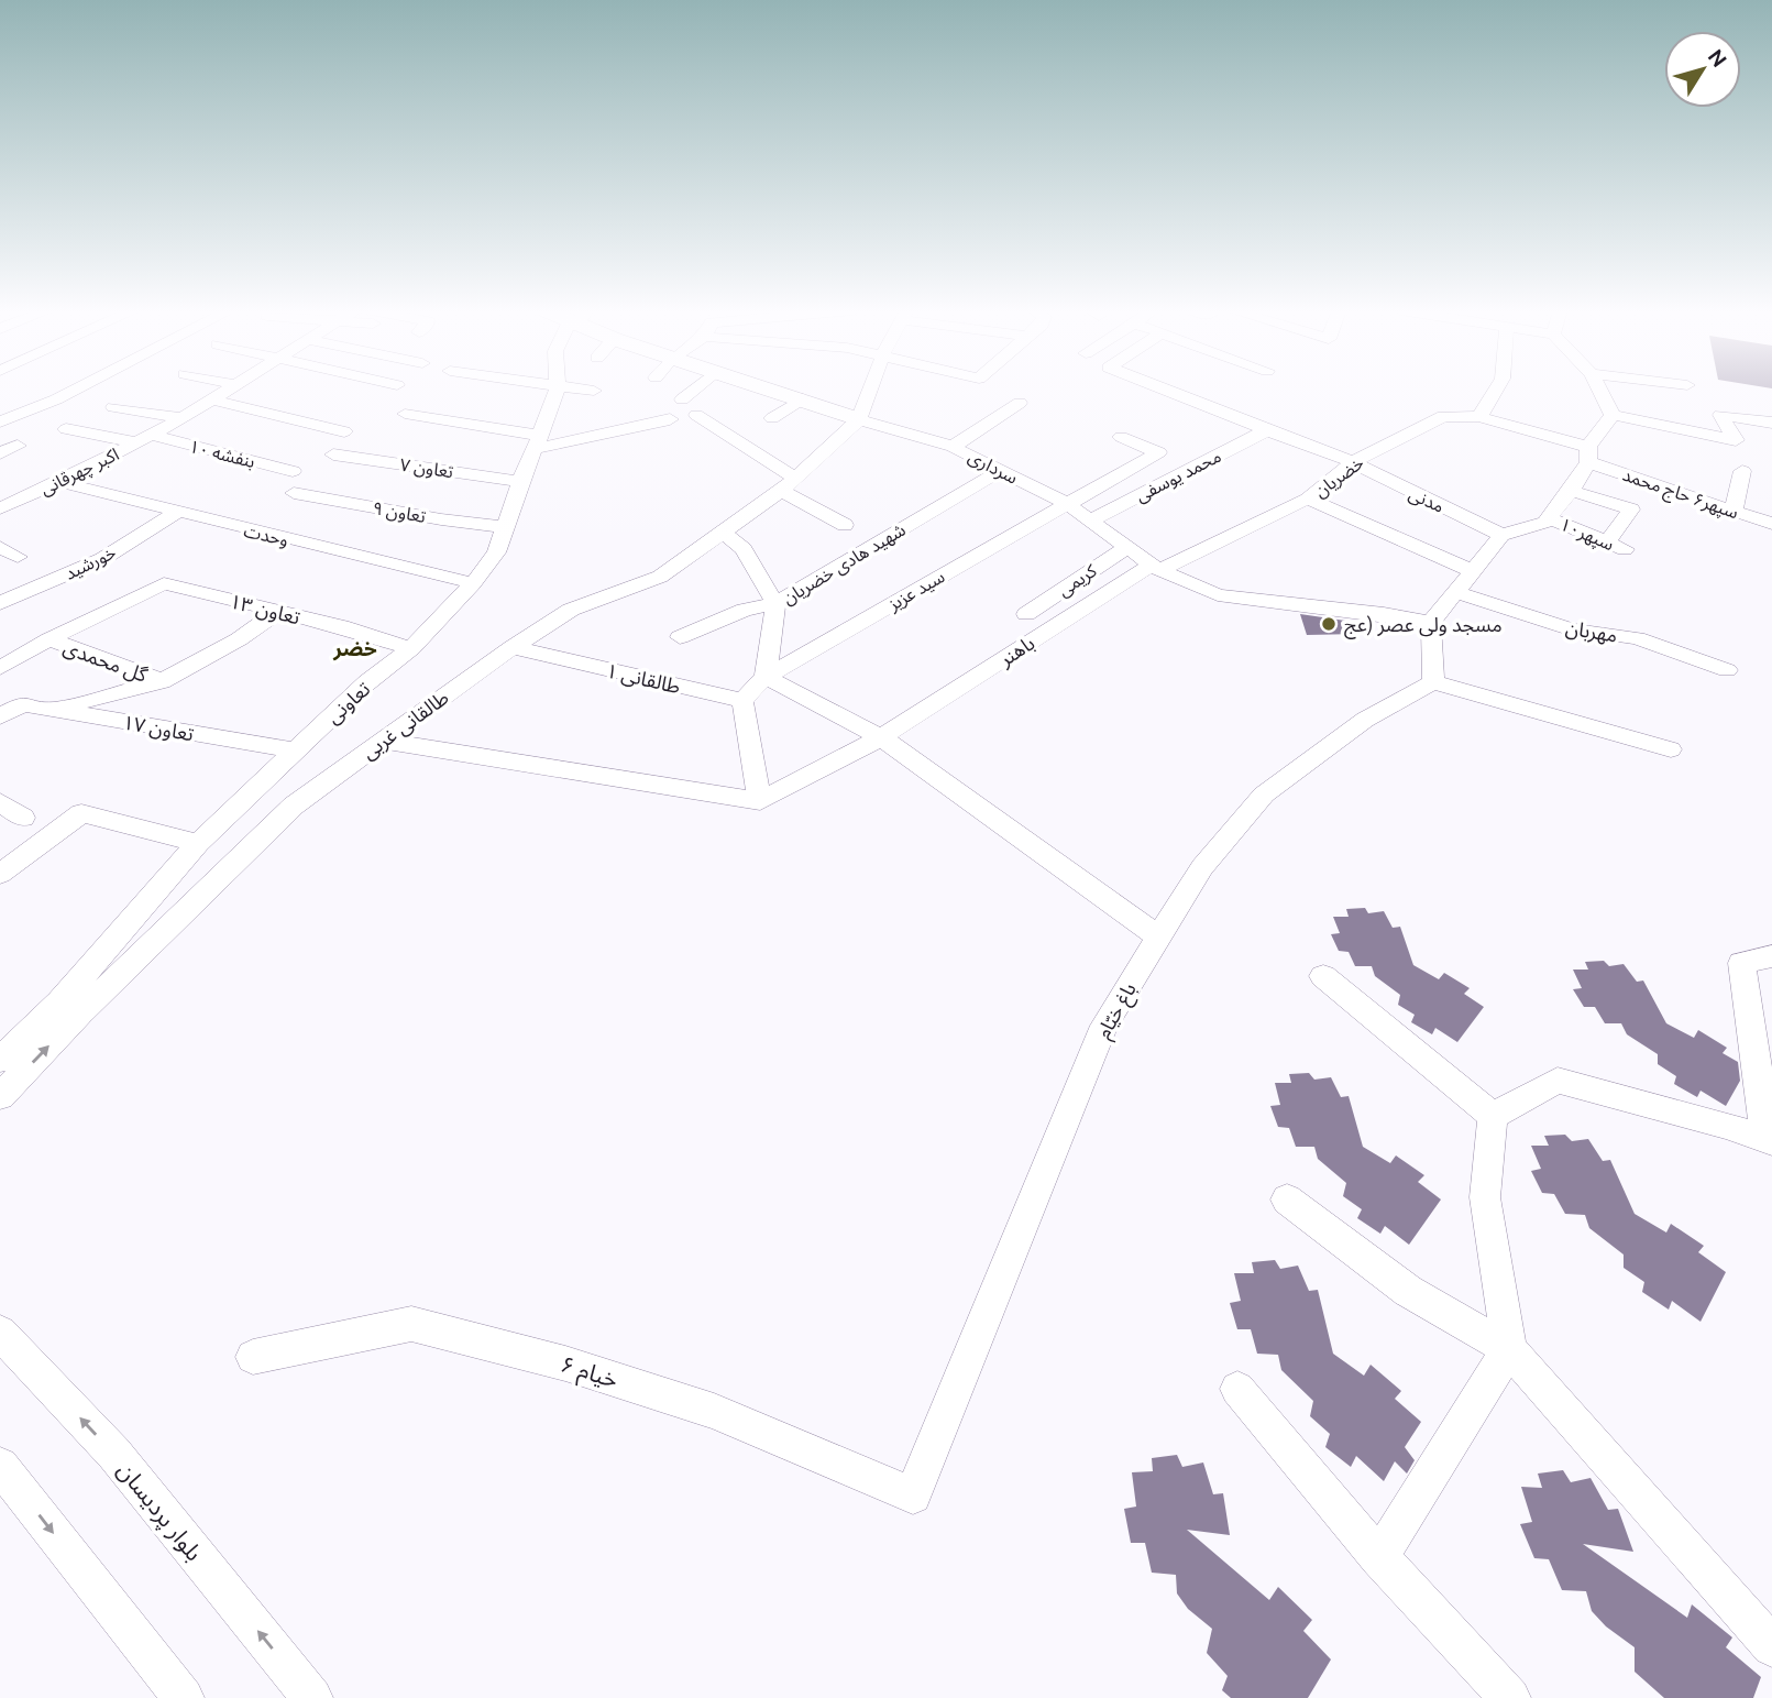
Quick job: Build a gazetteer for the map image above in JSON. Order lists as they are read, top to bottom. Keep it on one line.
{"streets":{"main road":["سرداری"],"street":["بنفشه ۱۰","تعاون ۷","اکبر چهرقانی","محمد یوسفی","خضریان","سپهر۶ حاج محمد","مدنی","تعاون ۹","سپهر۱۰","وحدت","خورشید","شهید هادی خضریان","کریمی","سید عزیز","تعاون ۱۳","مهربان","باهنر","گل محمدی","طالقانی ۱","تعاونی","طالقانی غربی","تعاون ۱۷","باغ خیّام","خیام ۶","بلوار پردیسان"]},"crossings":[["بنفشه ۱۰","اکبر چهرقانی"],["سرداری","محمد یوسفی"],["سرداری","خضریان"],["سرداری","شهید هادی خضریان"],["سرداری","کریمی"],["سرداری","سید عزیز"],["سرداری","باهنر"],["سرداری","طالقانی غربی"],["تعاون ۷","تعاونی"],["اکبر چهرقانی","وحدت"],["محمد یوسفی","مدنی"],["خضریان","سپهر۶ حاج محمد"],["خضریان","مدنی"],["خضریان","باهنر"],["تعاون ۹","تعاونی"],["وحدت","خورشید"],["وحدت","تعاونی"],["تعاون ۱۳","تعاونی"],["طالقانی ۱","طالقانی غربی"],["تعاونی","طالقانی غربی"],["تعاونی","تعاون ۱۷"],["باغ خیّام","خیام ۶"]],"districts":["خضر"],"places":["مسجد ولی عصر (عج"],"north":"top right"}
